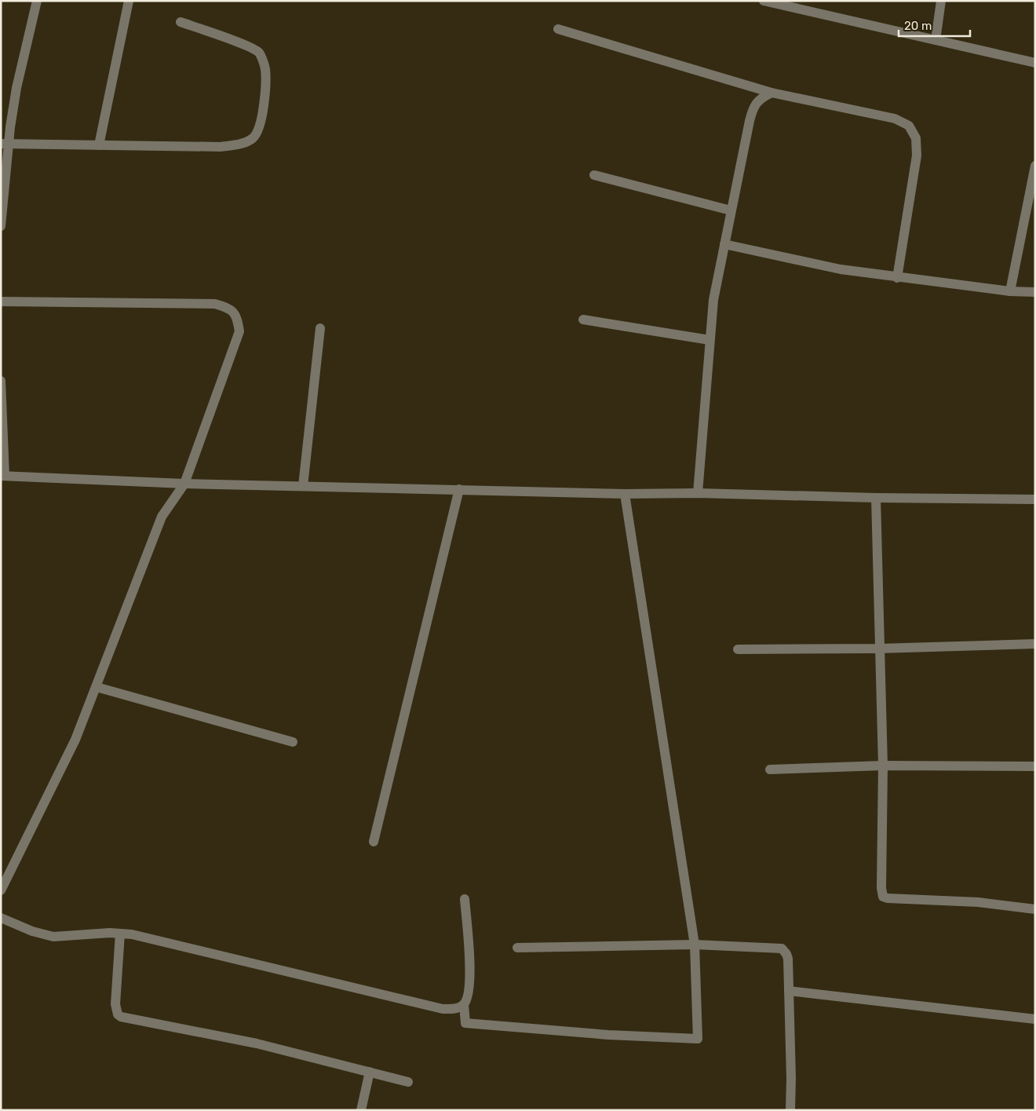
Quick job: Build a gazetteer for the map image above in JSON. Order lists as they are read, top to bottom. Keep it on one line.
{"scale_bar":"20 m"}
